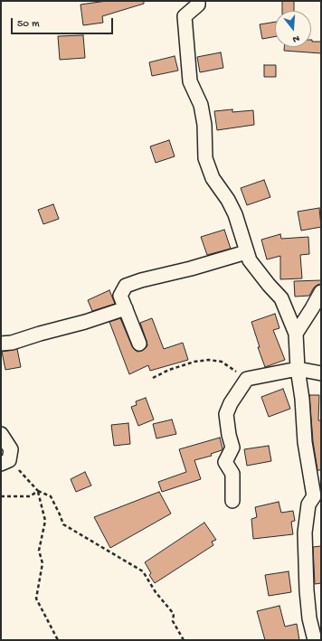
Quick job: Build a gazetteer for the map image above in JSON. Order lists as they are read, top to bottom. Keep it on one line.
{"scale_bar":"50 m","north":"bottom"}
